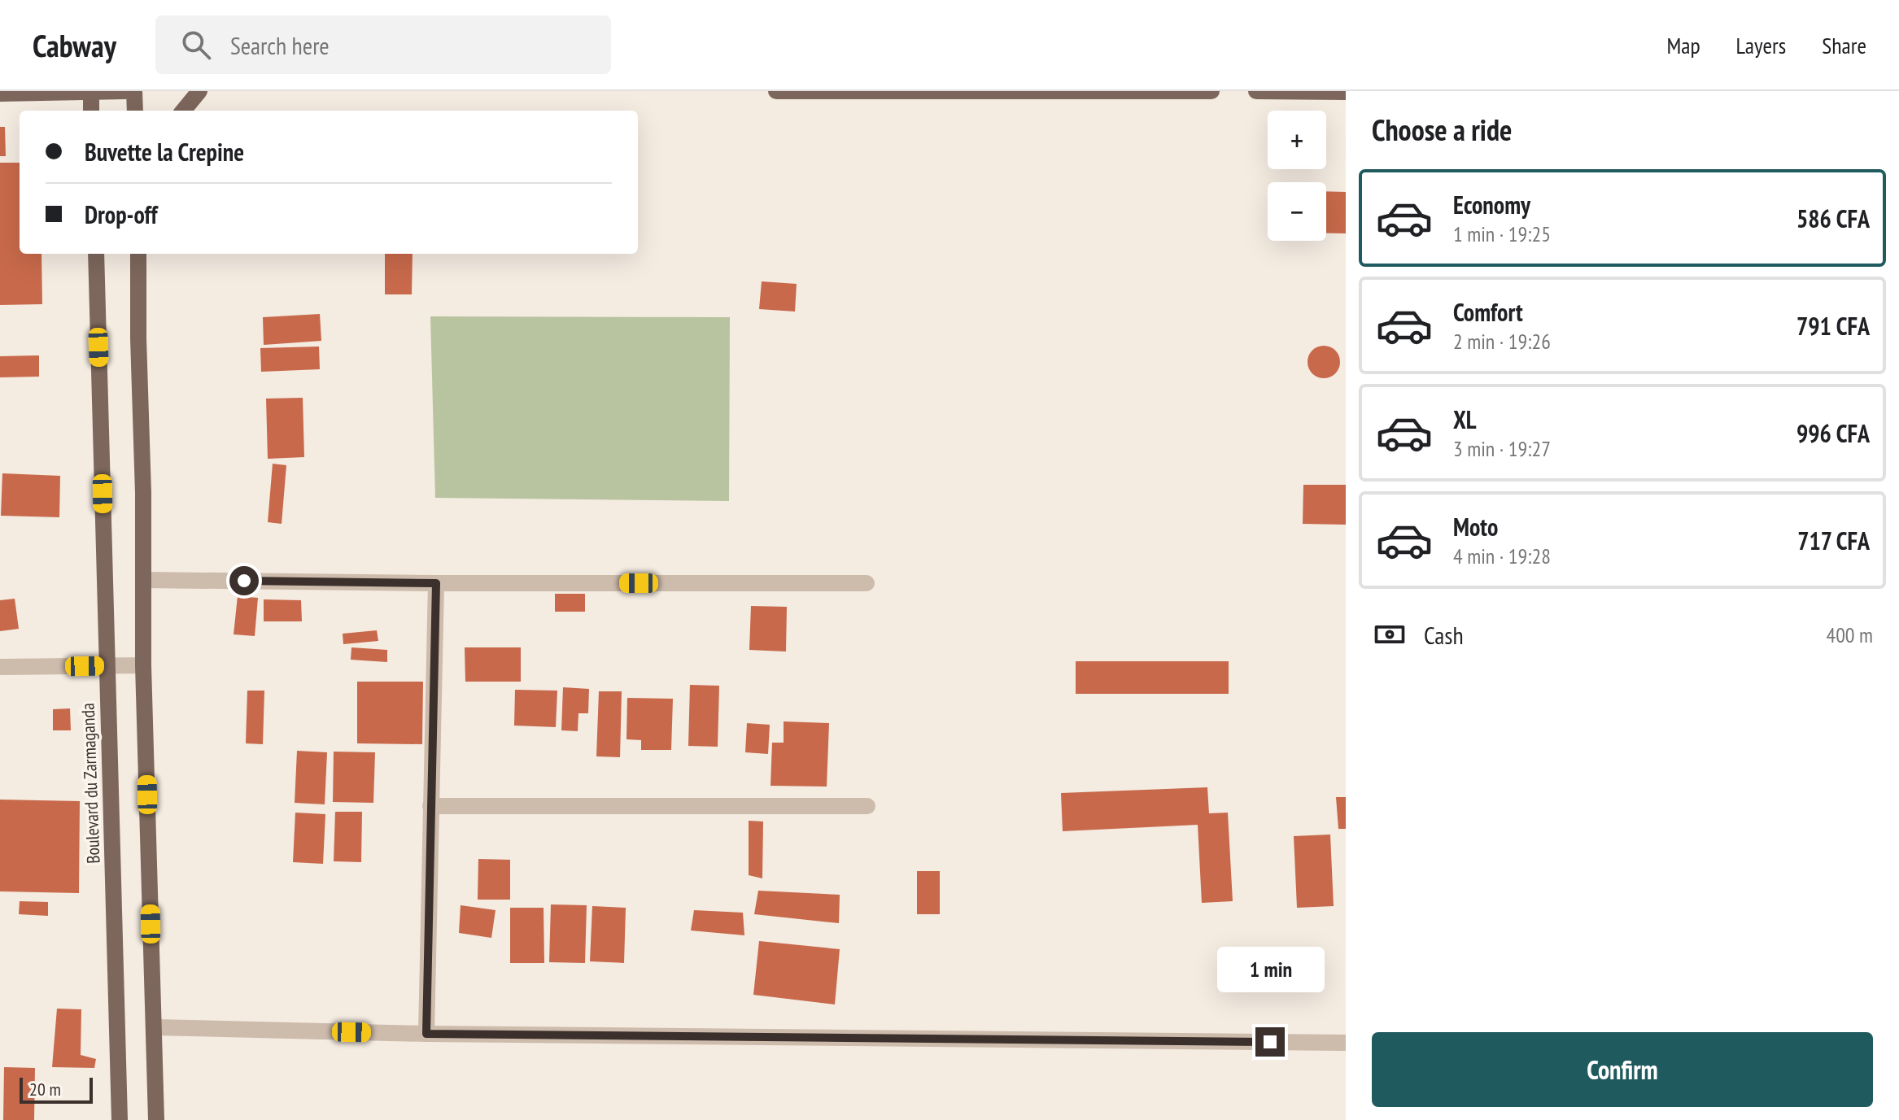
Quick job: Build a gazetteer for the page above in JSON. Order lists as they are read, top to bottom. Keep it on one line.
{"streets":{"main road":["Boulevard du Zarmaganda"]},"scale_bar":"20 m","page":{"header":"Cabway","search":"Search here","nav":["Map","Layers","Share"],"heading":"Choose a ride","map_buttons":["+","−"],"banner":["Buvette la Crepine","Drop-off"],"list":[{"name":"Economy","note":"1 min · 19:25","value":"586 CFA"},{"name":"Comfort","note":"2 min · 19:26","value":"791 CFA"},{"name":"XL","note":"3 min · 19:27","value":"996 CFA"},{"name":"Moto","note":"4 min · 19:28","value":"717 CFA"}],"pay":["Cash","400 m"],"bubble":"1 min","buttons":"Confirm","scale":"20 m"}}
